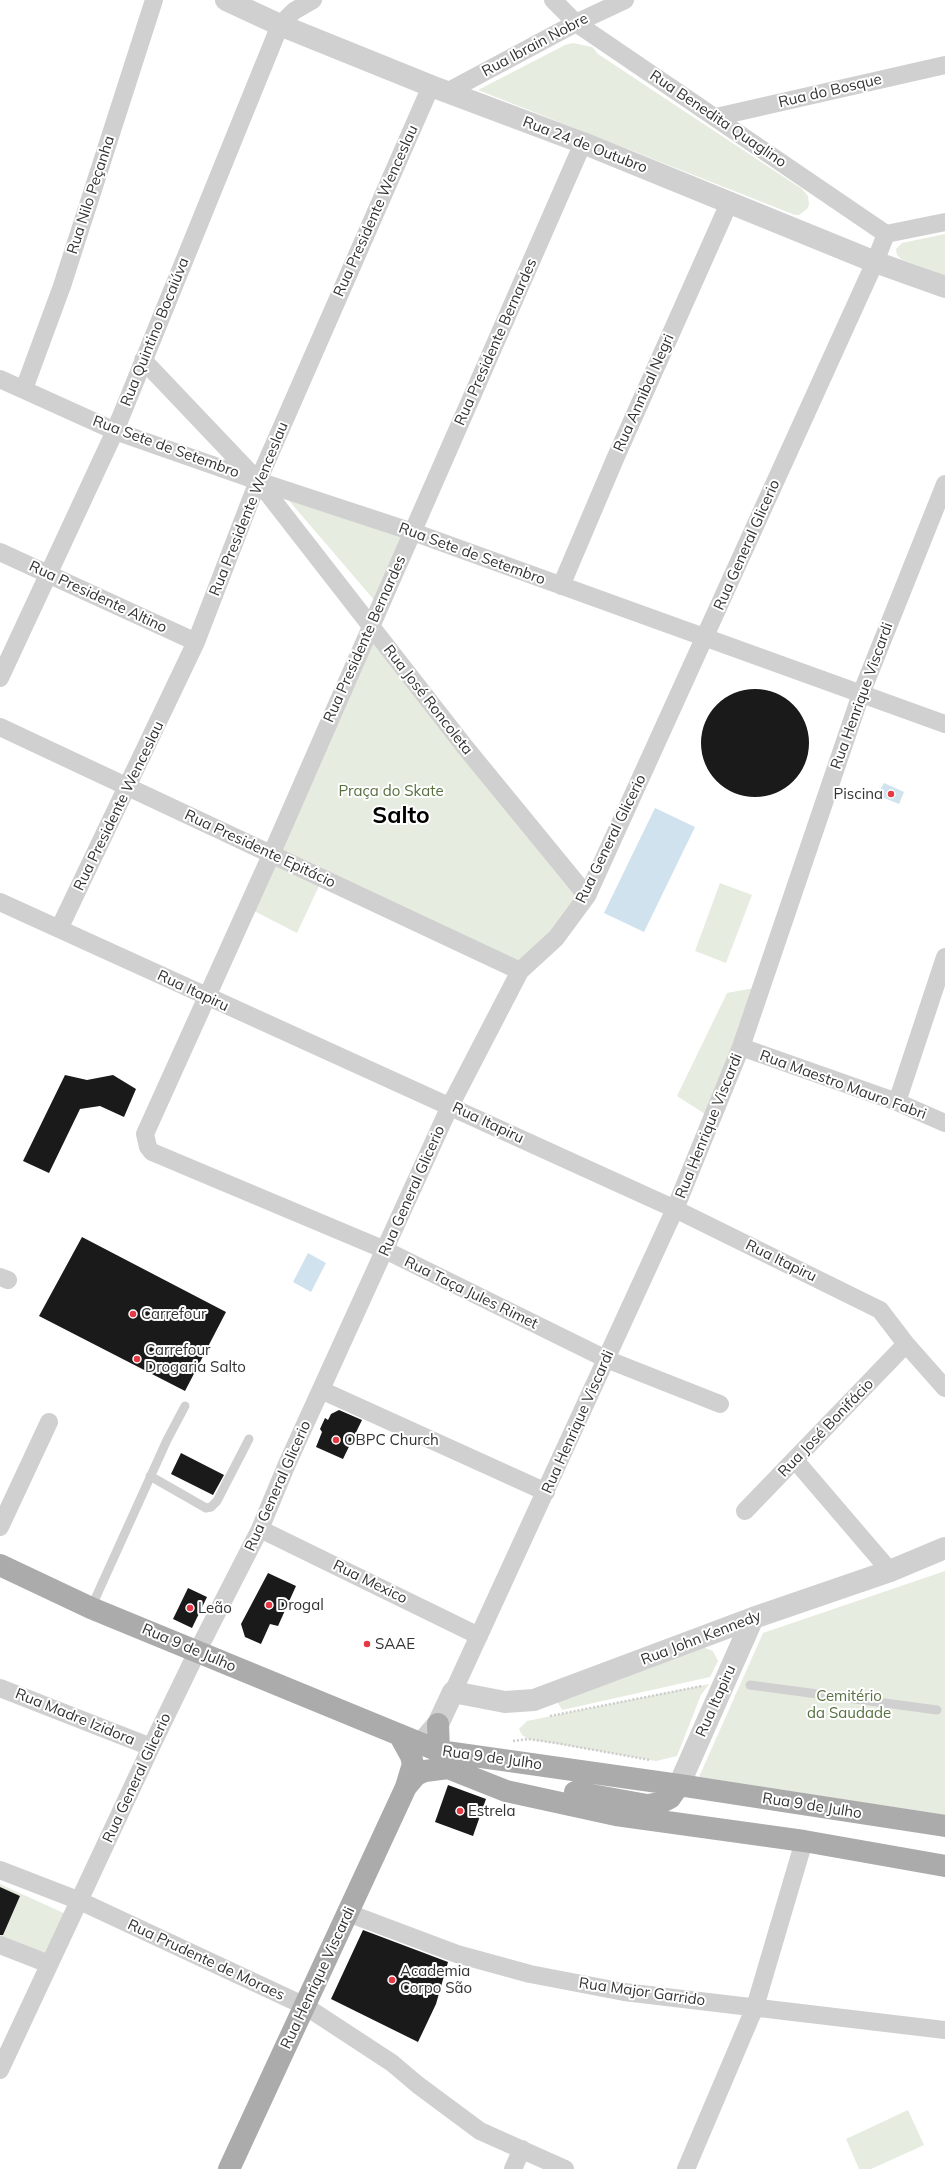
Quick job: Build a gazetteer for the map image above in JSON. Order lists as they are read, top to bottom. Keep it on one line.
{"streets":{"main road":["Rua Henrique Viscardi","Rua 9 de Julho"],"street":["Rua Ibrain Nobre","Rua do Bosque","Rua Benedita Quaglino","Rua 24 de Outubro","Rua Nilo Peçanha","Rua Presidente Wenceslau","Rua Quintino Bocaiúva","Rua Presidente Bernardes","Rua Annibal Negri","Rua Sete de Setembro","Rua General Glicerio","Rua Presidente Altino","Rua José Roncoleta","Rua Presidente Epitácio","Rua Itapiru","Rua Maestro Mauro Fabri","Rua Taça Jules Rimet","Rua José Bonifácio","Rua Mexico","Rua John Kennedy","Rua Madre Izidora","Rua Prudente de Moraes","Rua Major Garrido"]},"crossings":[["Rua Ibrain Nobre","Rua Benedita Quaglino"],["Rua Ibrain Nobre","Rua 24 de Outubro"],["Rua Ibrain Nobre","Rua Presidente Wenceslau"],["Rua do Bosque","Rua Benedita Quaglino"],["Rua Benedita Quaglino","Rua General Glicerio"],["Rua 24 de Outubro","Rua Presidente Wenceslau"],["Rua 24 de Outubro","Rua Quintino Bocaiúva"],["Rua 24 de Outubro","Rua Presidente Bernardes"],["Rua 24 de Outubro","Rua Annibal Negri"],["Rua 24 de Outubro","Rua General Glicerio"],["Rua Nilo Peçanha","Rua Sete de Setembro"],["Rua Presidente Wenceslau","Rua Sete de Setembro"],["Rua Presidente Wenceslau","Rua Presidente Altino"],["Rua Presidente Wenceslau","Rua José Roncoleta"],["Rua Presidente Wenceslau","Rua Presidente Epitácio"],["Rua Presidente Wenceslau","Rua Itapiru"],["Rua Quintino Bocaiúva","Rua Sete de Setembro"],["Rua Quintino Bocaiúva","Rua Presidente Altino"],["Rua Quintino Bocaiúva","Rua José Roncoleta"],["Rua Presidente Bernardes","Rua Sete de Setembro"],["Rua Presidente Bernardes","Rua José Roncoleta"],["Rua Presidente Bernardes","Rua Presidente Epitácio"],["Rua Presidente Bernardes","Rua Itapiru"],["Rua Presidente Bernardes","Rua Taça Jules Rimet"],["Rua Annibal Negri","Rua Sete de Setembro"],["Rua Sete de Setembro","Rua General Glicerio"],["Rua Sete de Setembro","Rua Henrique Viscardi"],["Rua Sete de Setembro","Rua José Roncoleta"],["Rua General Glicerio","Rua José Roncoleta"],["Rua General Glicerio","Rua Presidente Epitácio"],["Rua General Glicerio","Rua Itapiru"],["Rua General Glicerio","Rua Taça Jules Rimet"],["Rua General Glicerio","Rua Mexico"],["Rua General Glicerio","Rua 9 de Julho"],["Rua General Glicerio","Rua Madre Izidora"],["Rua General Glicerio","Rua Prudente de Moraes"],["Rua Henrique Viscardi","Rua Itapiru"],["Rua Henrique Viscardi","Rua Maestro Mauro Fabri"],["Rua Henrique Viscardi","Rua Taça Jules Rimet"],["Rua Henrique Viscardi","Rua Mexico"],["Rua Henrique Viscardi","Rua John Kennedy"],["Rua Henrique Viscardi","Rua 9 de Julho"],["Rua Henrique Viscardi","Rua Prudente de Moraes"],["Rua Henrique Viscardi","Rua Major Garrido"],["Rua Itapiru","Rua José Bonifácio"],["Rua Itapiru","Rua John Kennedy"],["Rua Itapiru","Rua 9 de Julho"]],"districts":["Salto"],"parks":["Praça do Skate","Cemitério da Saudade"],"places":["Piscina","Carrefour","Carrefour Drogaria Salto","OBPC Church","Drogal","Leão","SAAE","Estrela","Academia Corpo São"]}
